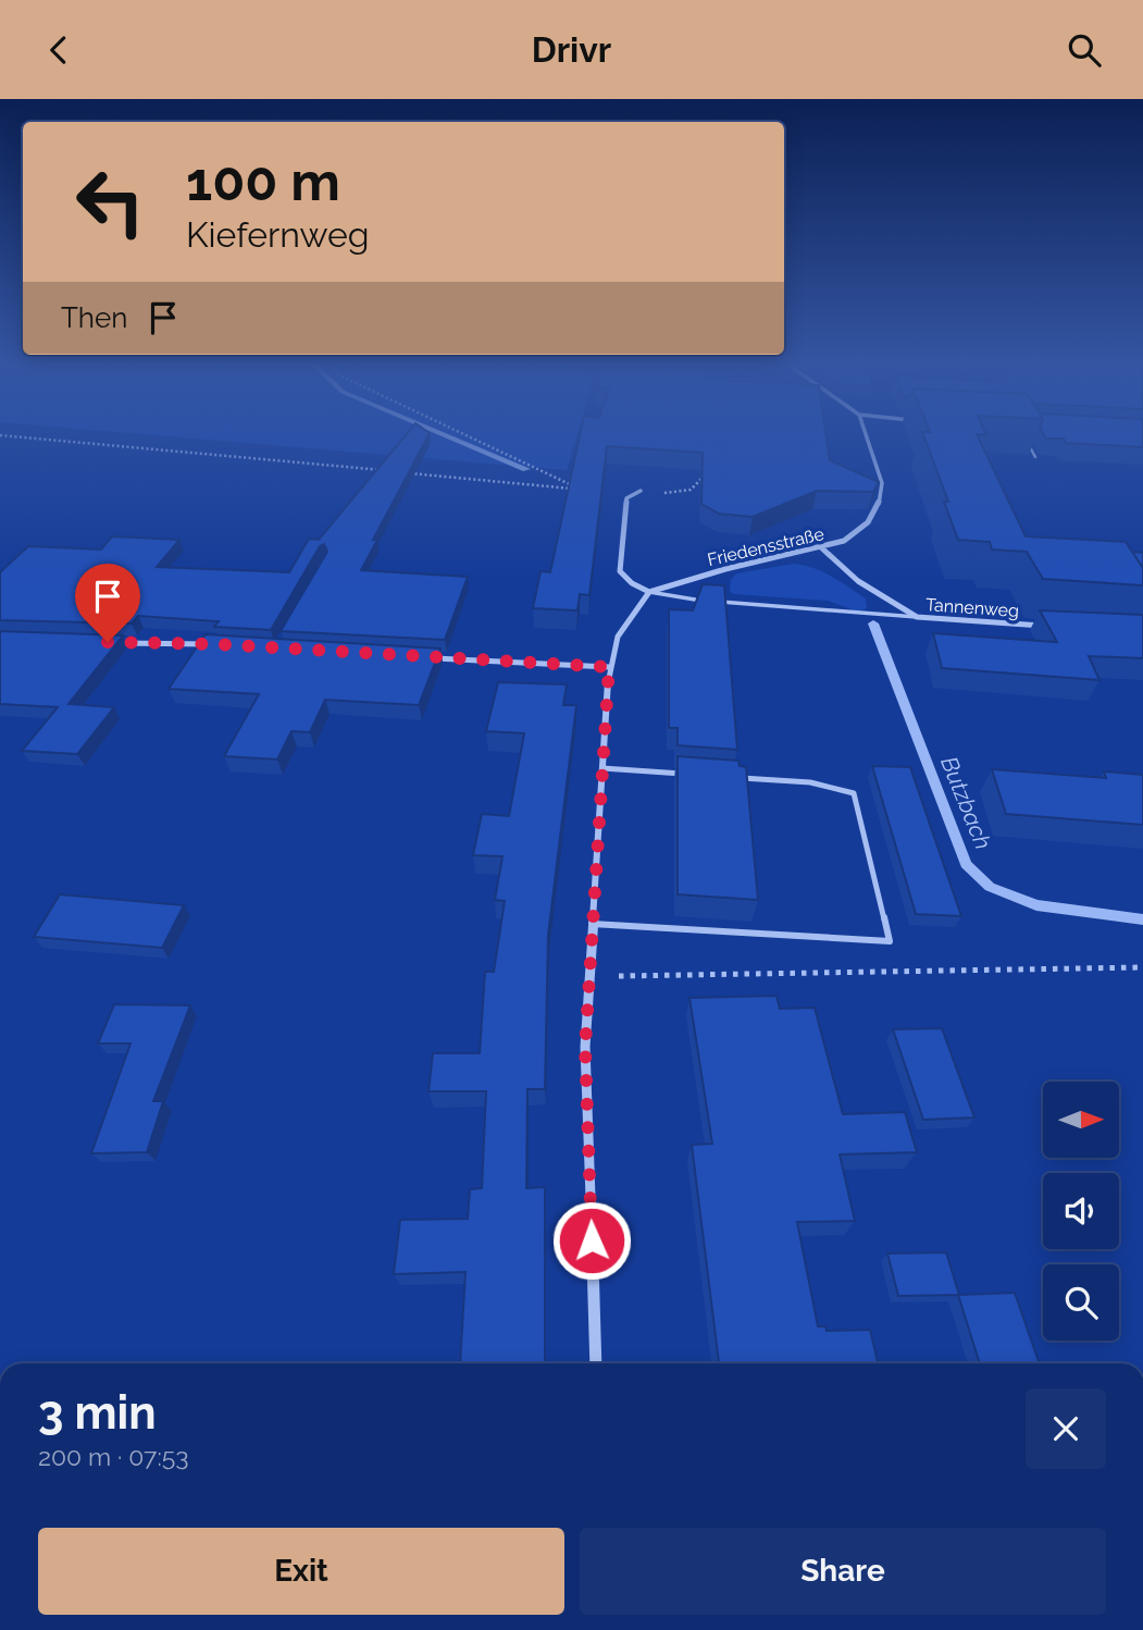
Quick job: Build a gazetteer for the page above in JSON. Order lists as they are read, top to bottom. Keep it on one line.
{"streets":{"street":["Friedensstraße","Tannenweg"]},"crossings":[["Friedensstraße","Tannenweg"]],"water":["Butzbach"],"north":"right","page":{"header":"Drivr","turn":["100 m","Kiefernweg"],"then":"Then","heading":["3 min","200 m · 07:53"],"buttons":["Exit","Share"]}}
